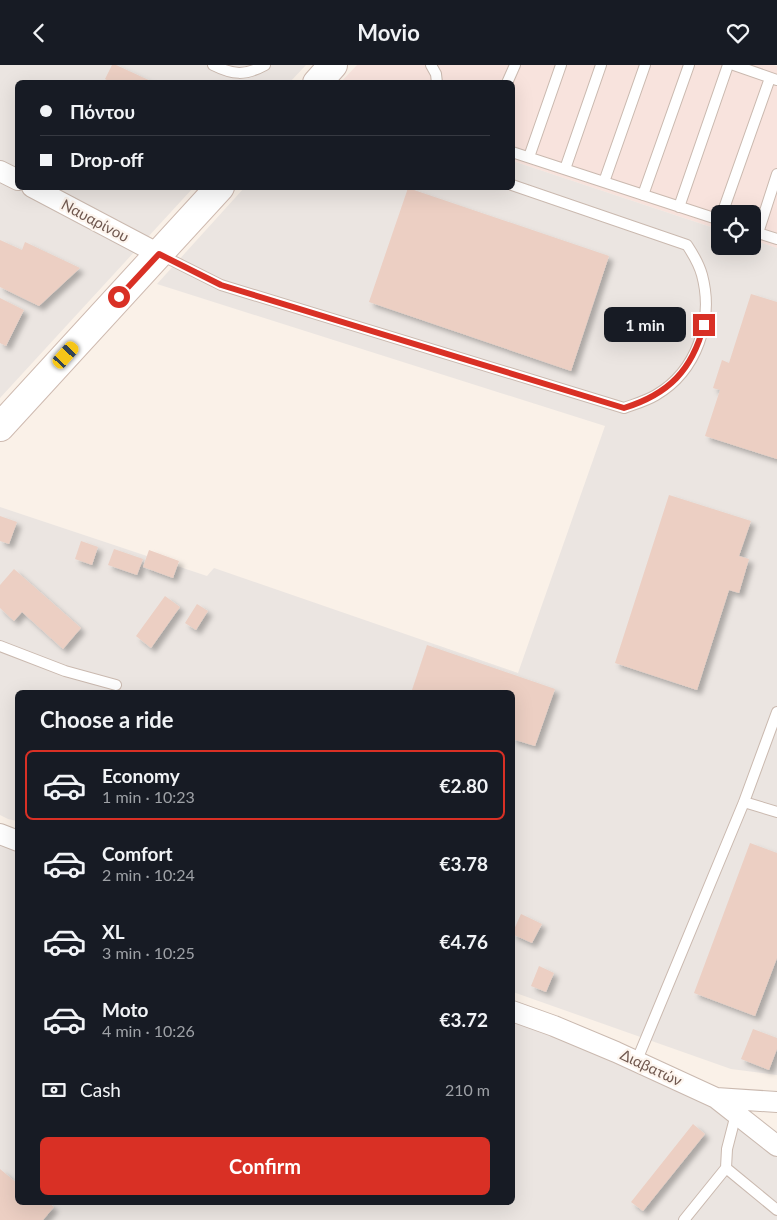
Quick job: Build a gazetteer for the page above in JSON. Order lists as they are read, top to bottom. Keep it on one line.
{"streets":{"street":["Ναυαρίνου","Διαβατών"]},"page":{"header":"Movio","banner":["Πόντου","Drop-off"],"bubble":"1 min","heading":"Choose a ride","list":[{"name":"Economy","note":"1 min · 10:23","value":"€2.80"},{"name":"Comfort","note":"2 min · 10:24","value":"€3.78"},{"name":"XL","note":"3 min · 10:25","value":"€4.76"},{"name":"Moto","note":"4 min · 10:26","value":"€3.72"}],"pay":["Cash","210 m"],"buttons":"Confirm"}}
